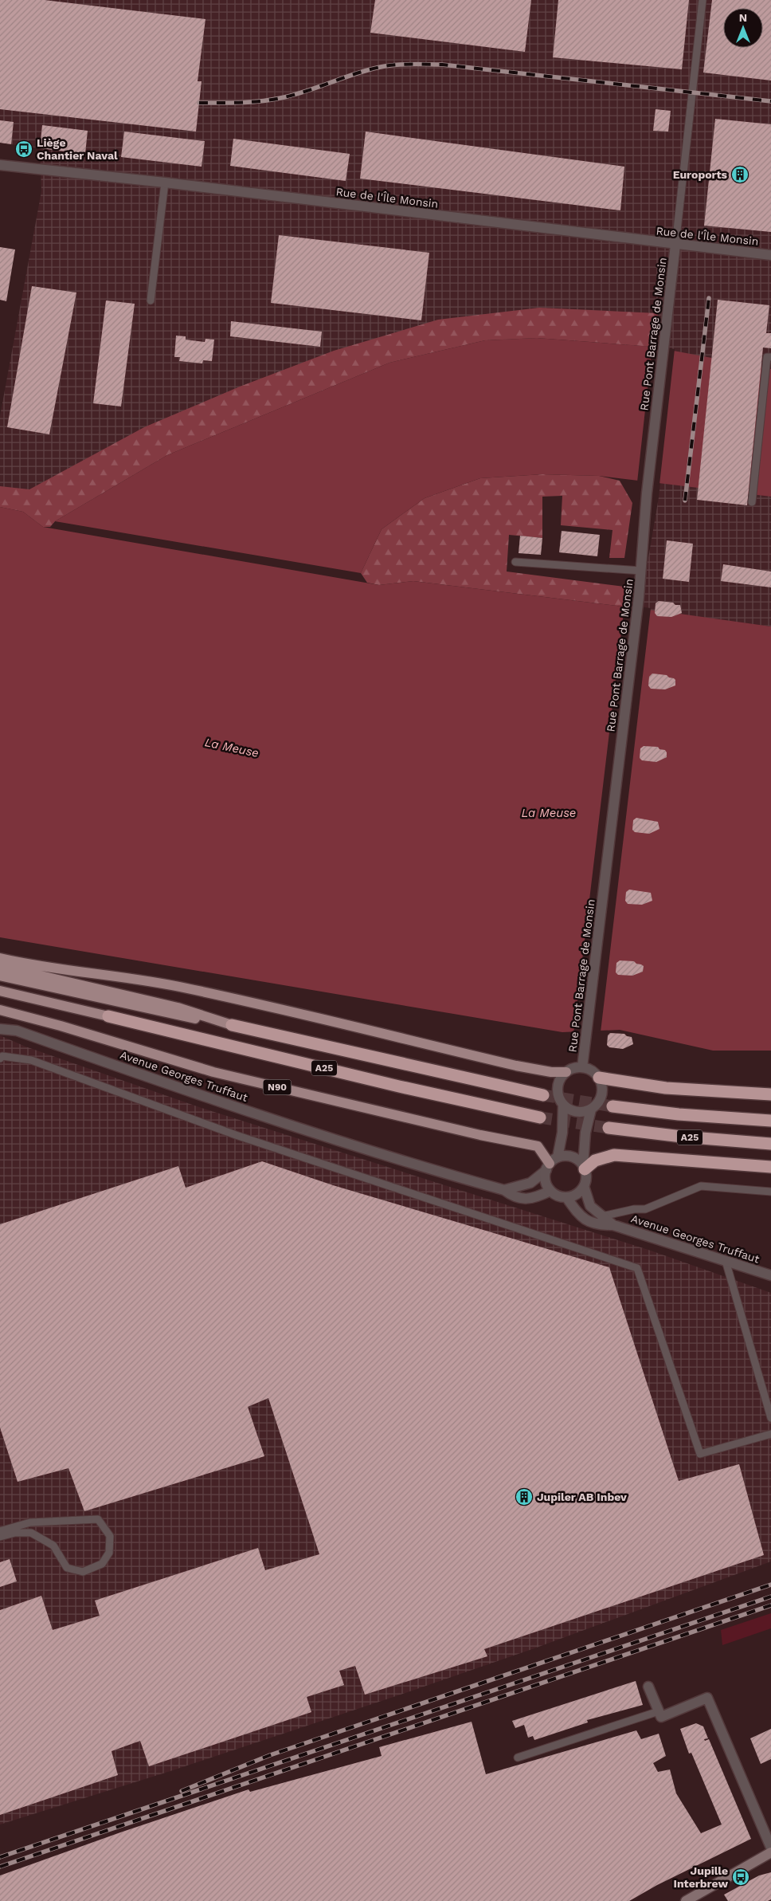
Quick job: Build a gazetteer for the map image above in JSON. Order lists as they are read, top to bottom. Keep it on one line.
{"streets":{"highway":["A25"],"main road":["N90"],"street":["Rue de l'Île Monsin","Rue Pont Barrage de Monsin","Avenue Georges Truffaut"]},"crossings":[["Rue de l'Île Monsin","Rue Pont Barrage de Monsin"],["Avenue Georges Truffaut","N90"]],"water":["La Meuse"],"places":{"bus stop":["Liège Chantier Naval","Jupille Interbrew"],"building":["Euroports","Jupiler AB Inbev"]},"north":"top"}
